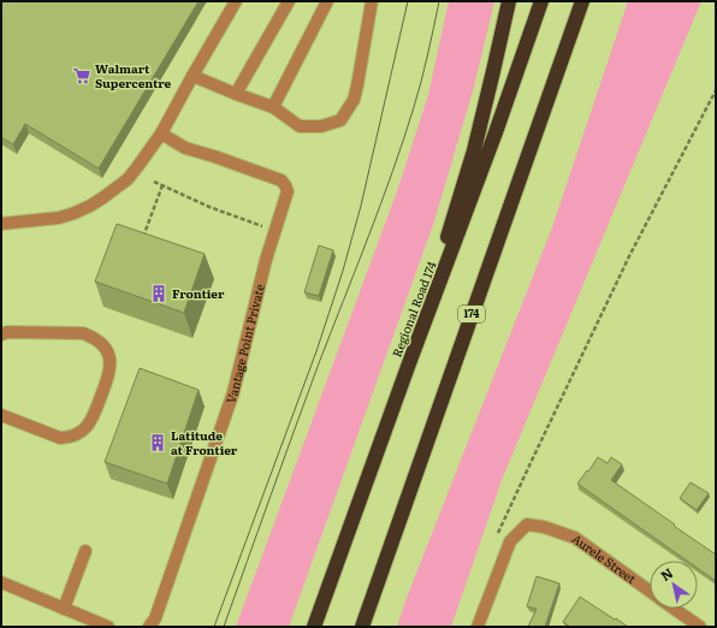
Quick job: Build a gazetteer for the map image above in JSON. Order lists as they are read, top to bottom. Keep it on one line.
{"streets":{"highway":["Regional Road 174","174"],"street":["Vantage Point Private","Aurele Street"]},"places":{"supermarket":["Walmart Supercentre"],"building":["Frontier","Latitude at Frontier"]},"north":"top left"}
